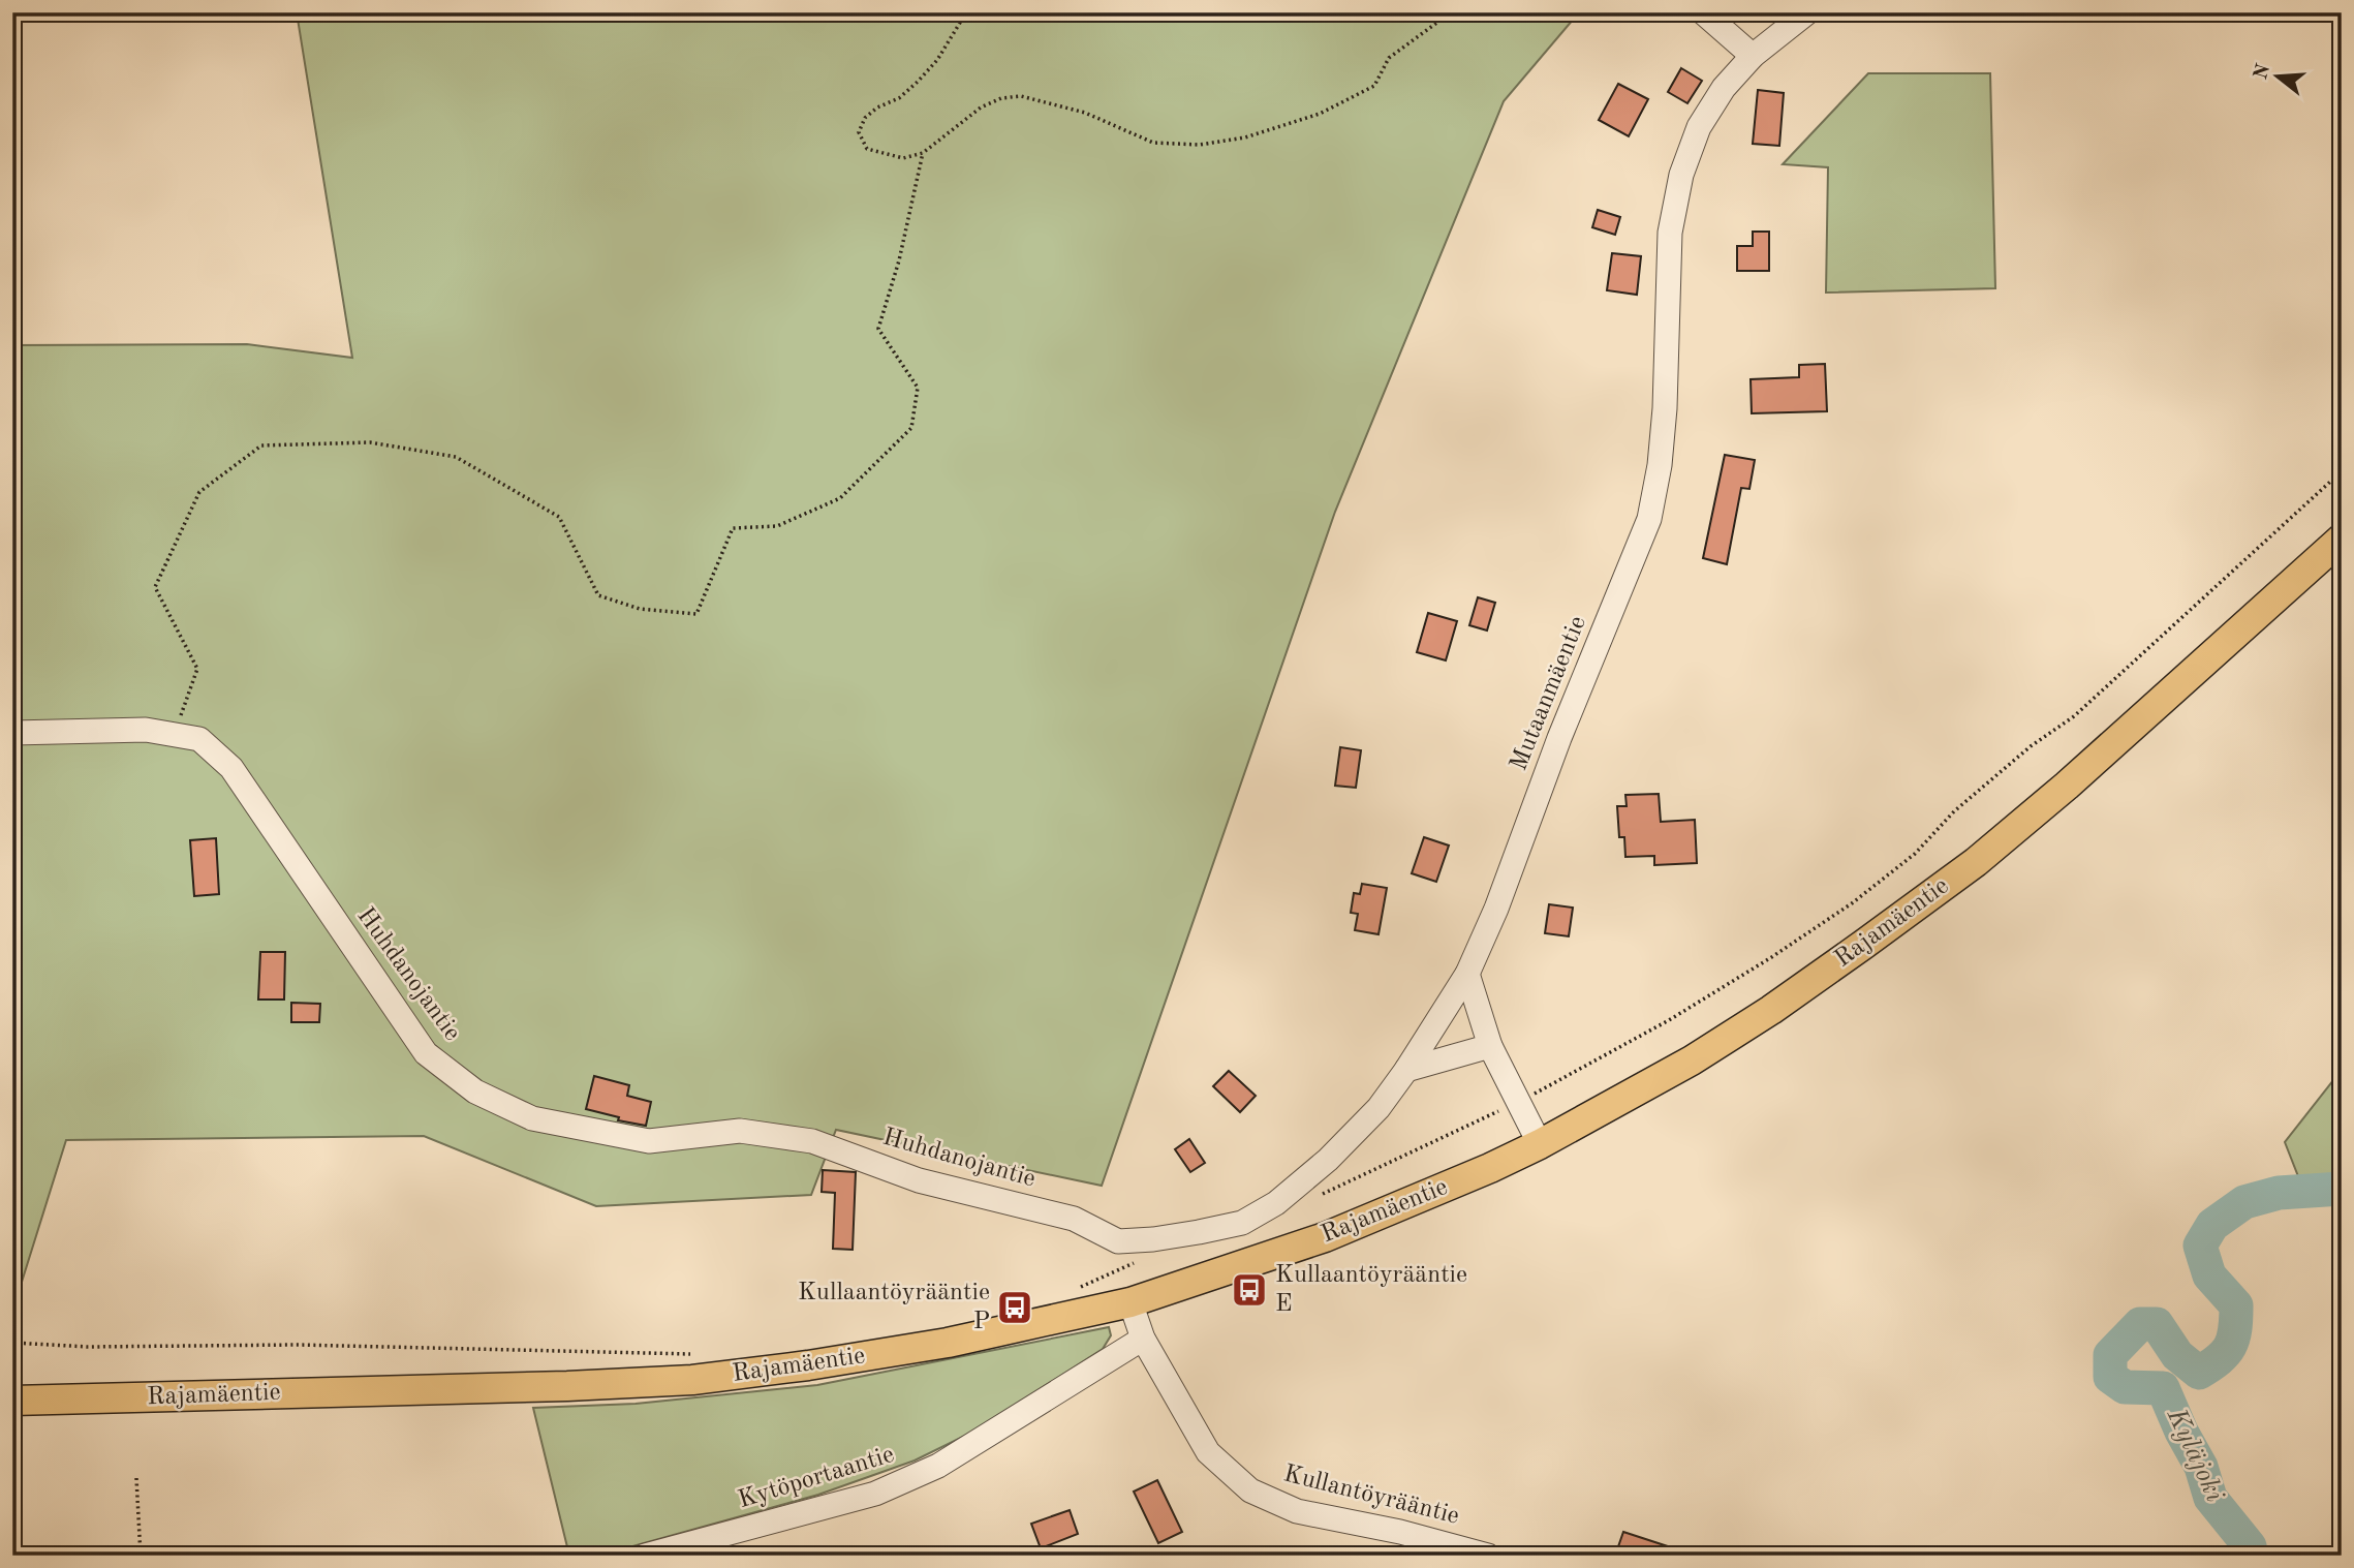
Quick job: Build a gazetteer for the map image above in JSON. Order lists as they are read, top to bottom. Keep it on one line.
{"streets":{"main road":["Rajamäentie"],"street":["Mutaanmäentie","Huhdanojantie","Kytöportaantie","Kullantöyrääntie"]},"crossings":[["Mutaanmäentie","Huhdanojantie"],["Rajamäentie","Kullantöyrääntie"],["Kytöportaantie","Kullantöyrääntie"]],"water":["Kyläjoki"],"places":{"bus stop":["Kullaantöyrääntie E","Kullaantöyrääntie P"]},"north":"left"}
